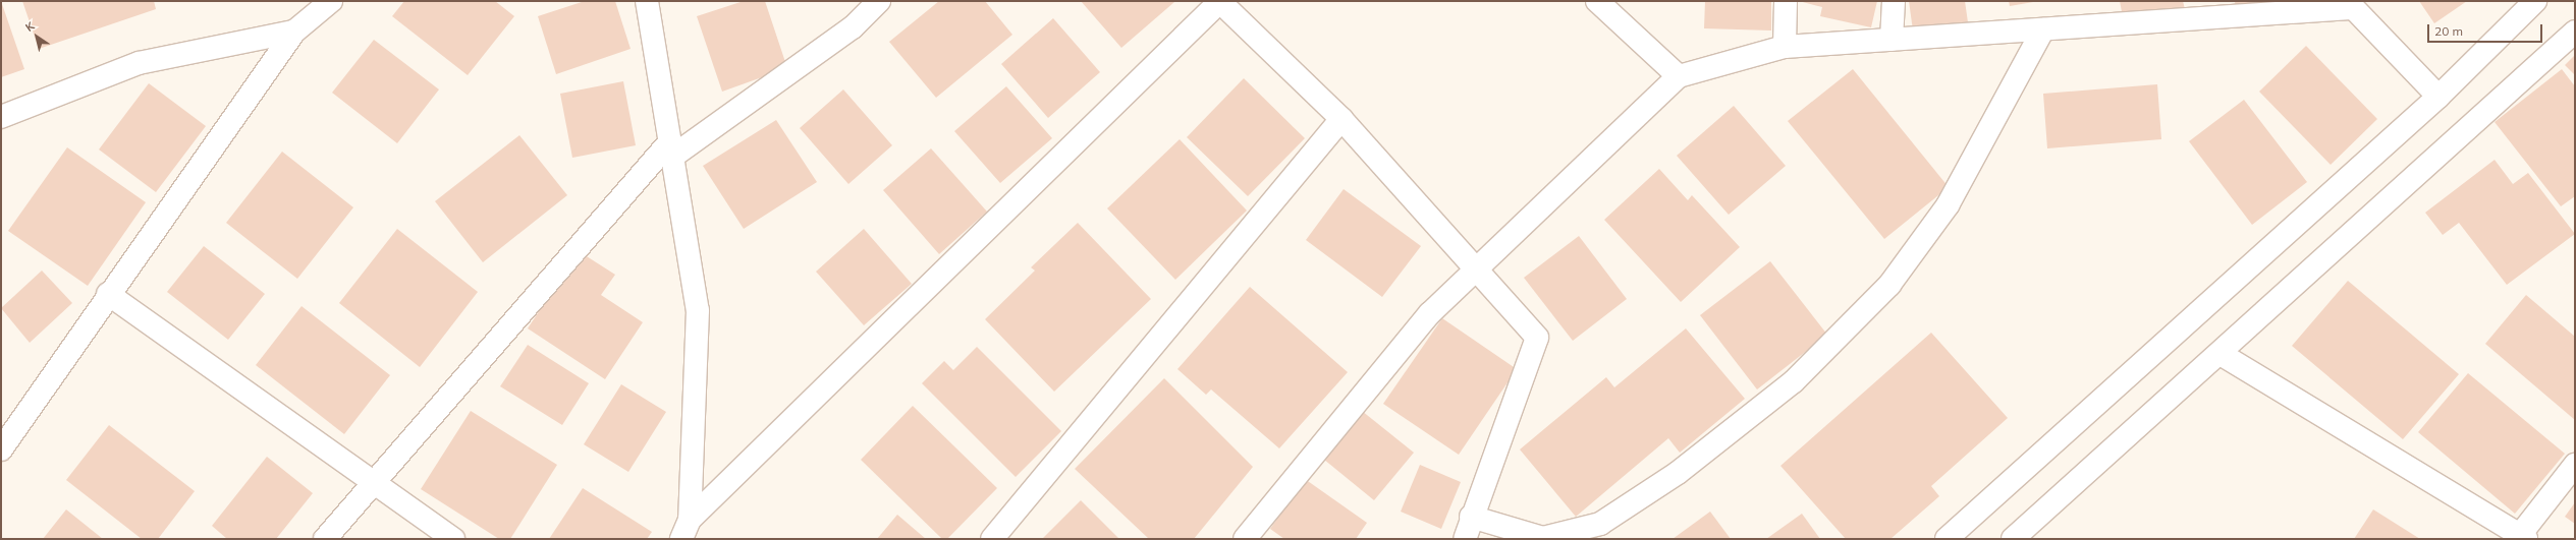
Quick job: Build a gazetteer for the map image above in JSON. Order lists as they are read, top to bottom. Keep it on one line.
{"scale_bar":"20 m","north":"top left"}
